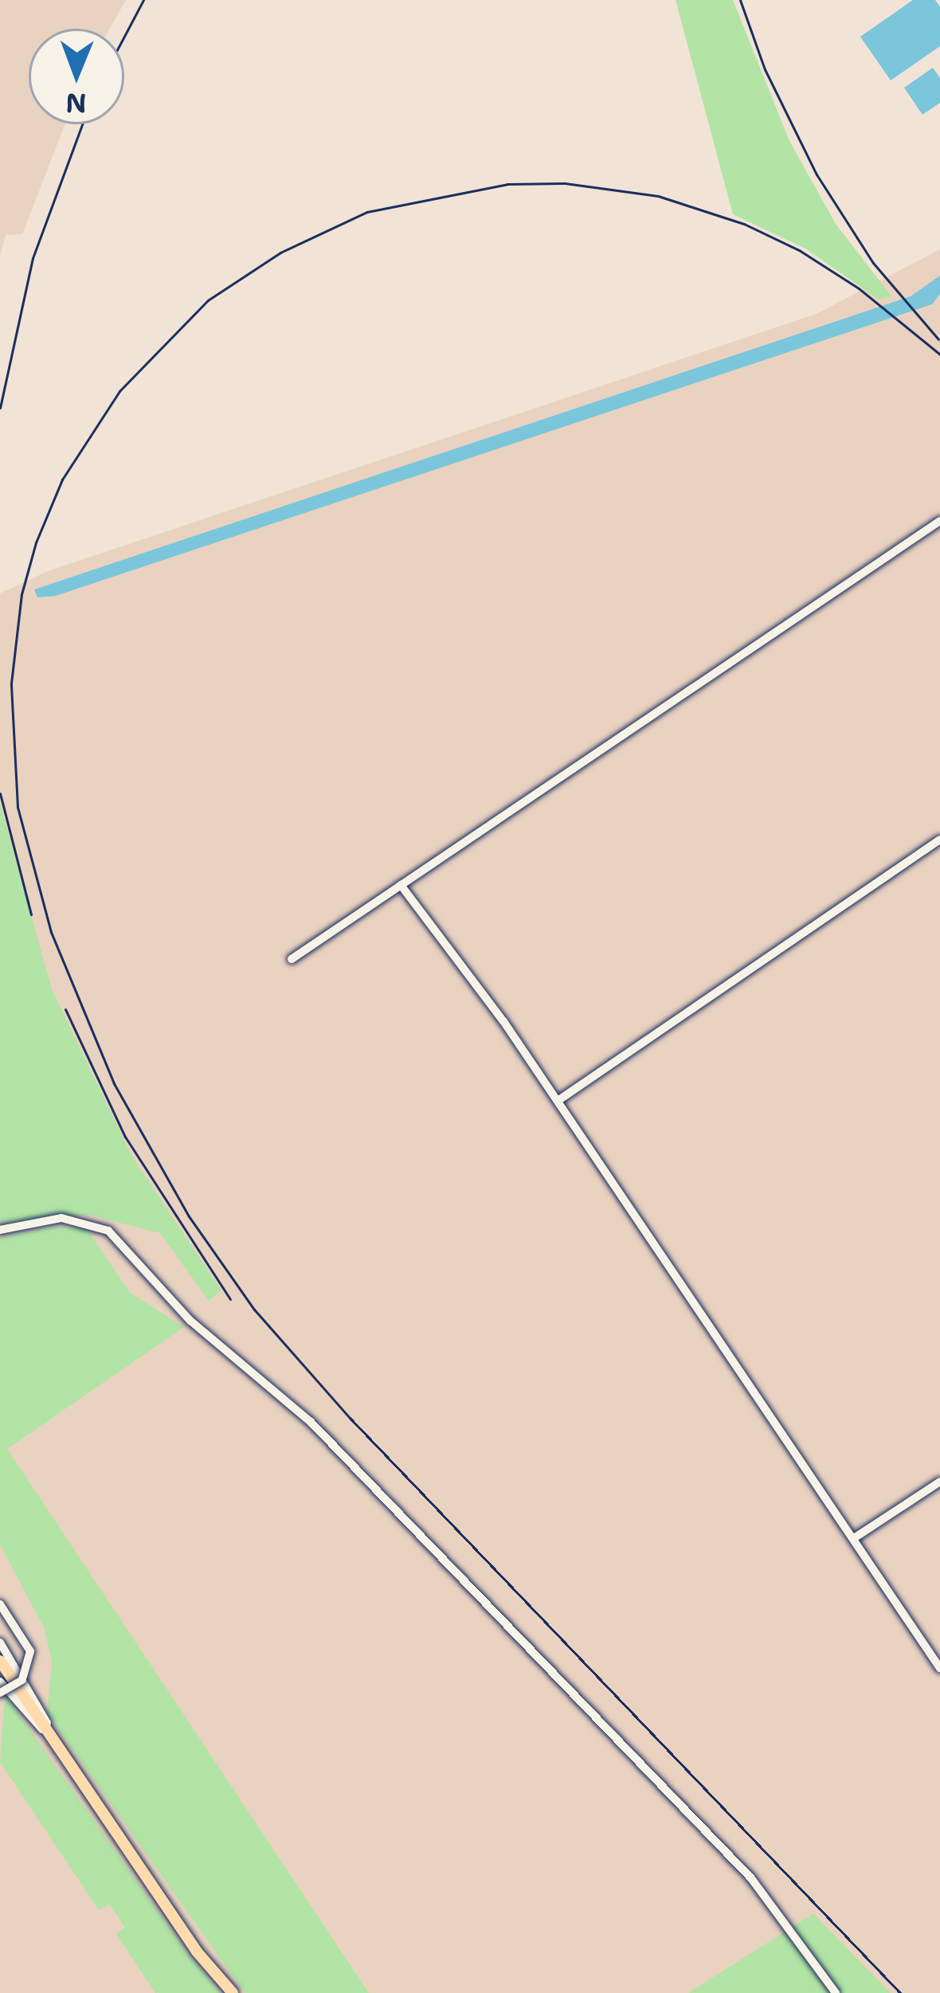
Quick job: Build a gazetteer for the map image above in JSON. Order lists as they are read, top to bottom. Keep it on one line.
{"north":"bottom"}
